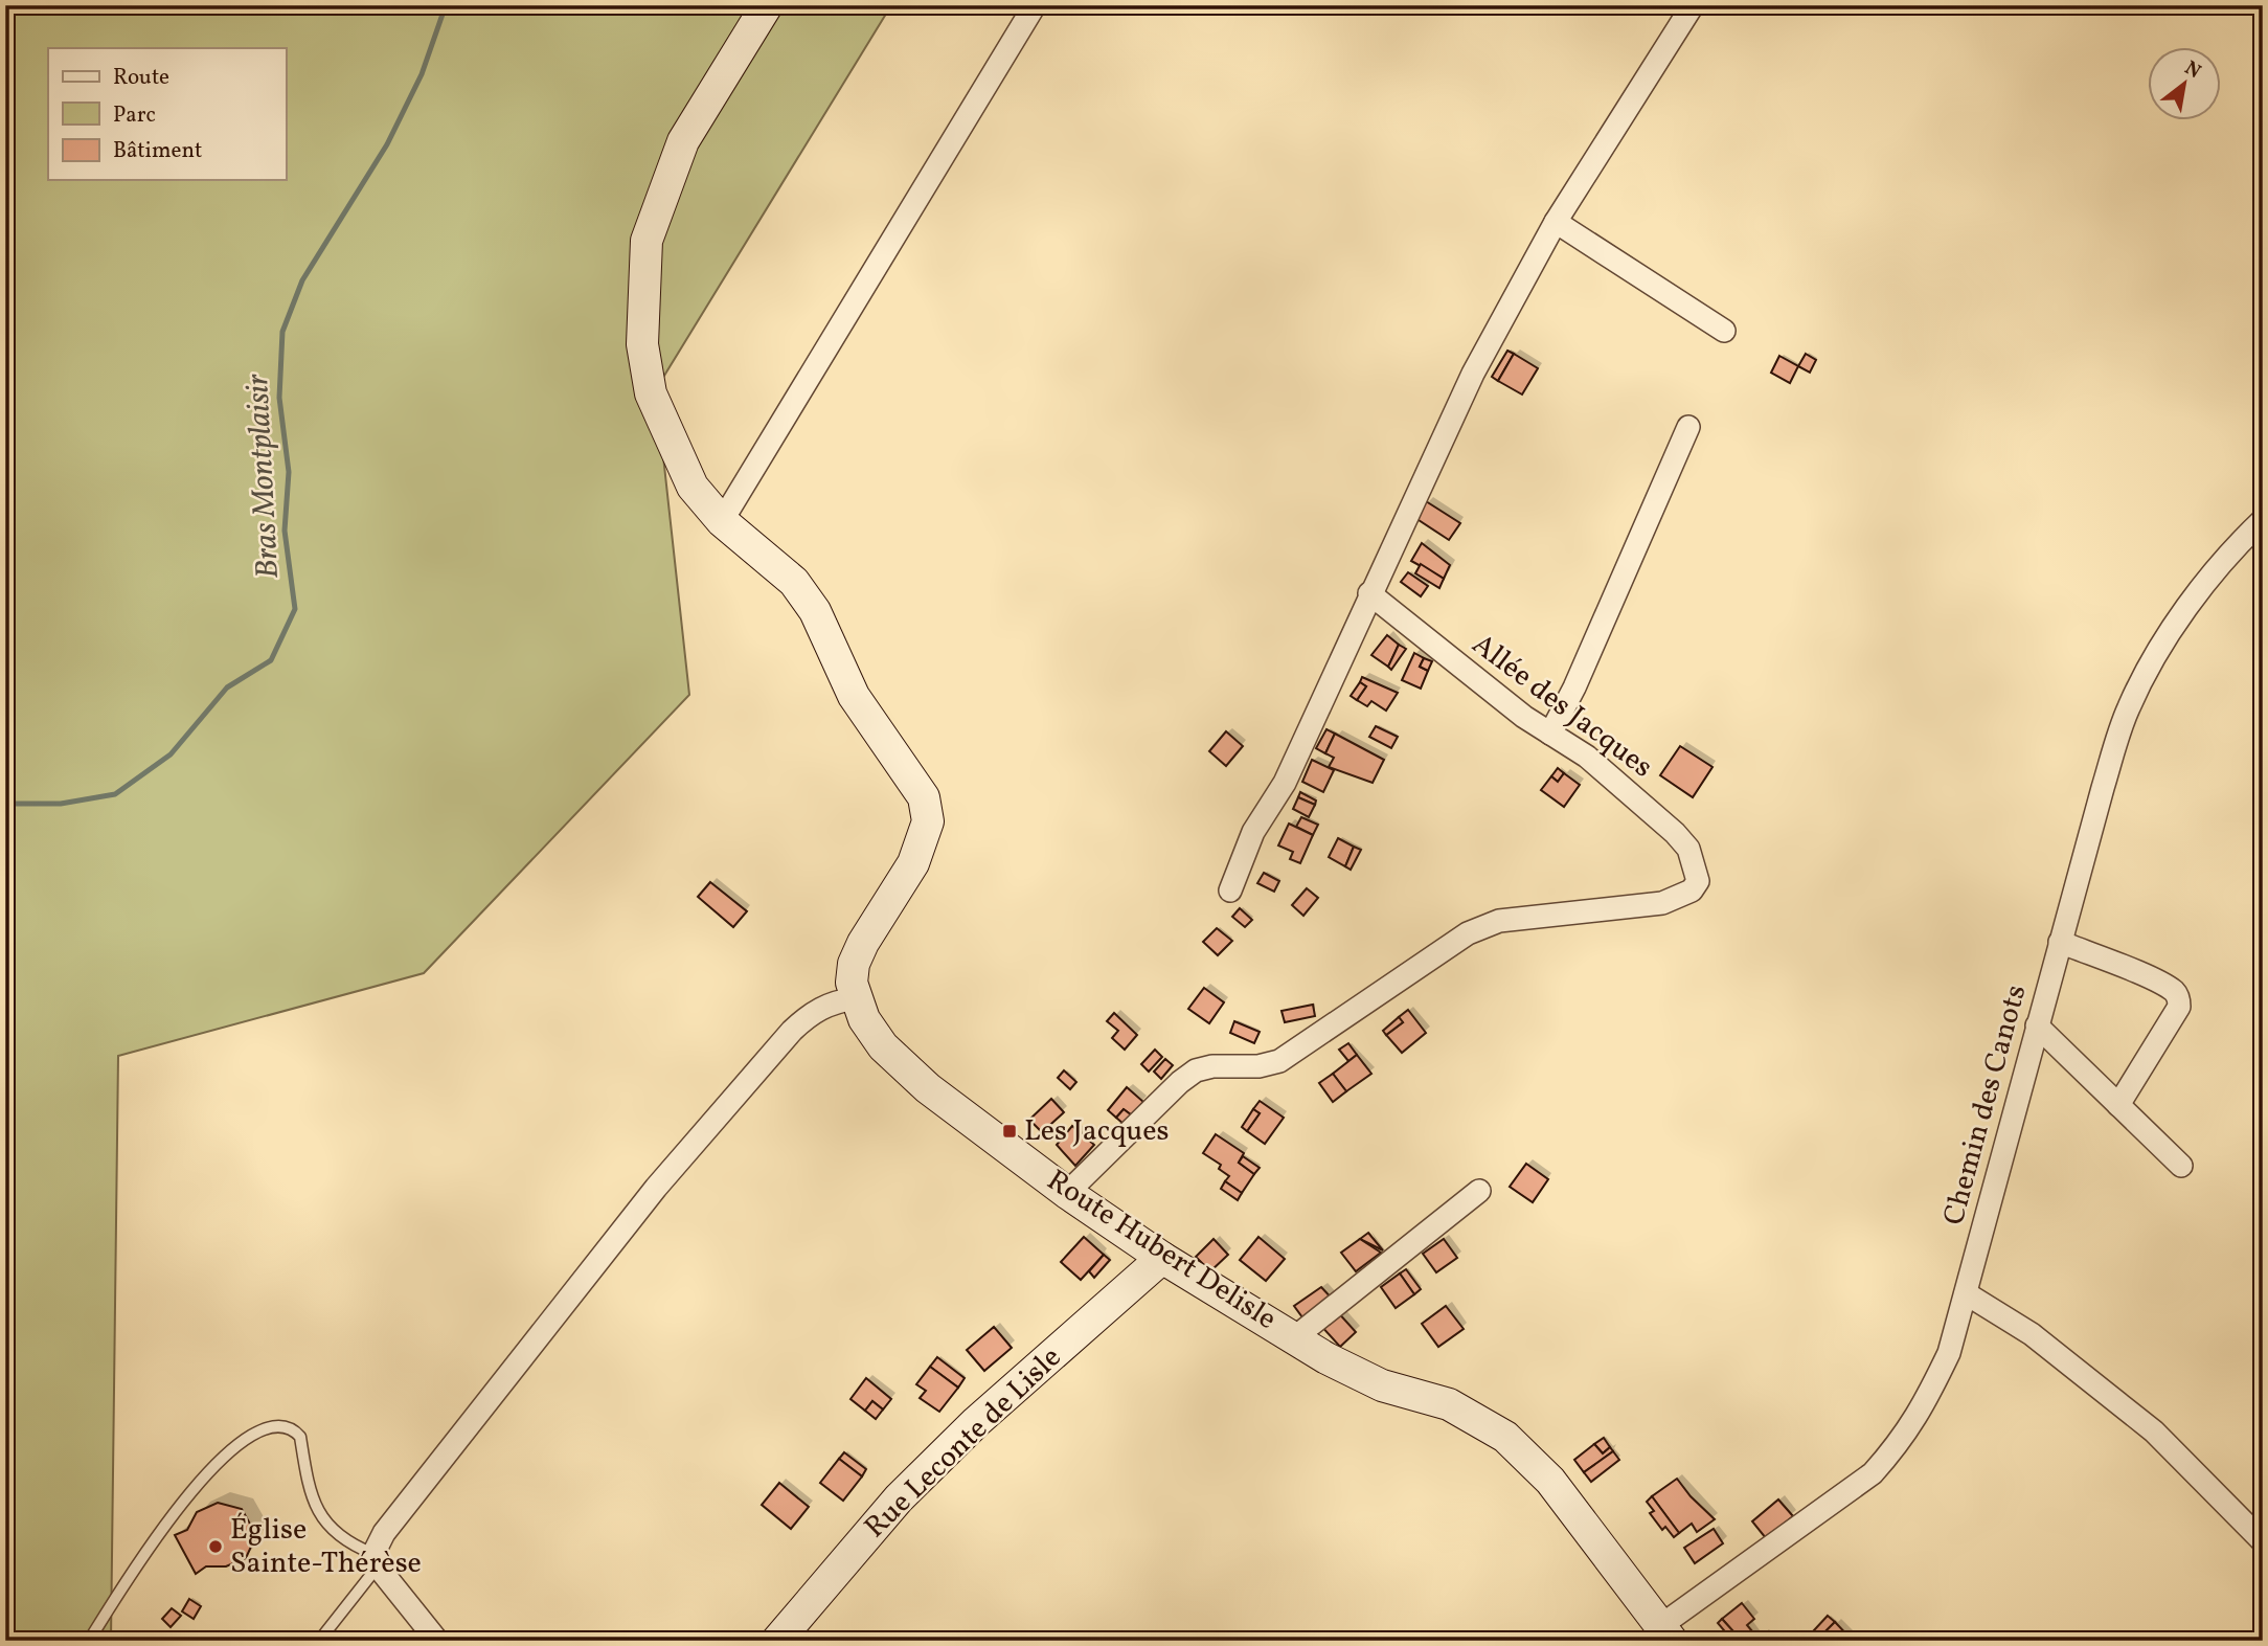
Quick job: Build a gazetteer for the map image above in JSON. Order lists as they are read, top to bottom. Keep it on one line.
{"streets":{"main road":["Route Hubert Delisle","Rue Leconte de Lisle"],"street":["Allée des Jacques","Chemin des Canots"]},"crossings":[["Allée des Jacques","Route Hubert Delisle"],["Chemin des Canots","Route Hubert Delisle"],["Route Hubert Delisle","Rue Leconte de Lisle"]],"water":["Bras Montplaisir"],"places":{"transit":["Les Jacques"],"other":["Église Sainte-Thérèse"]},"legend":["Route","Parc","Bâtiment"],"north":"top right"}
